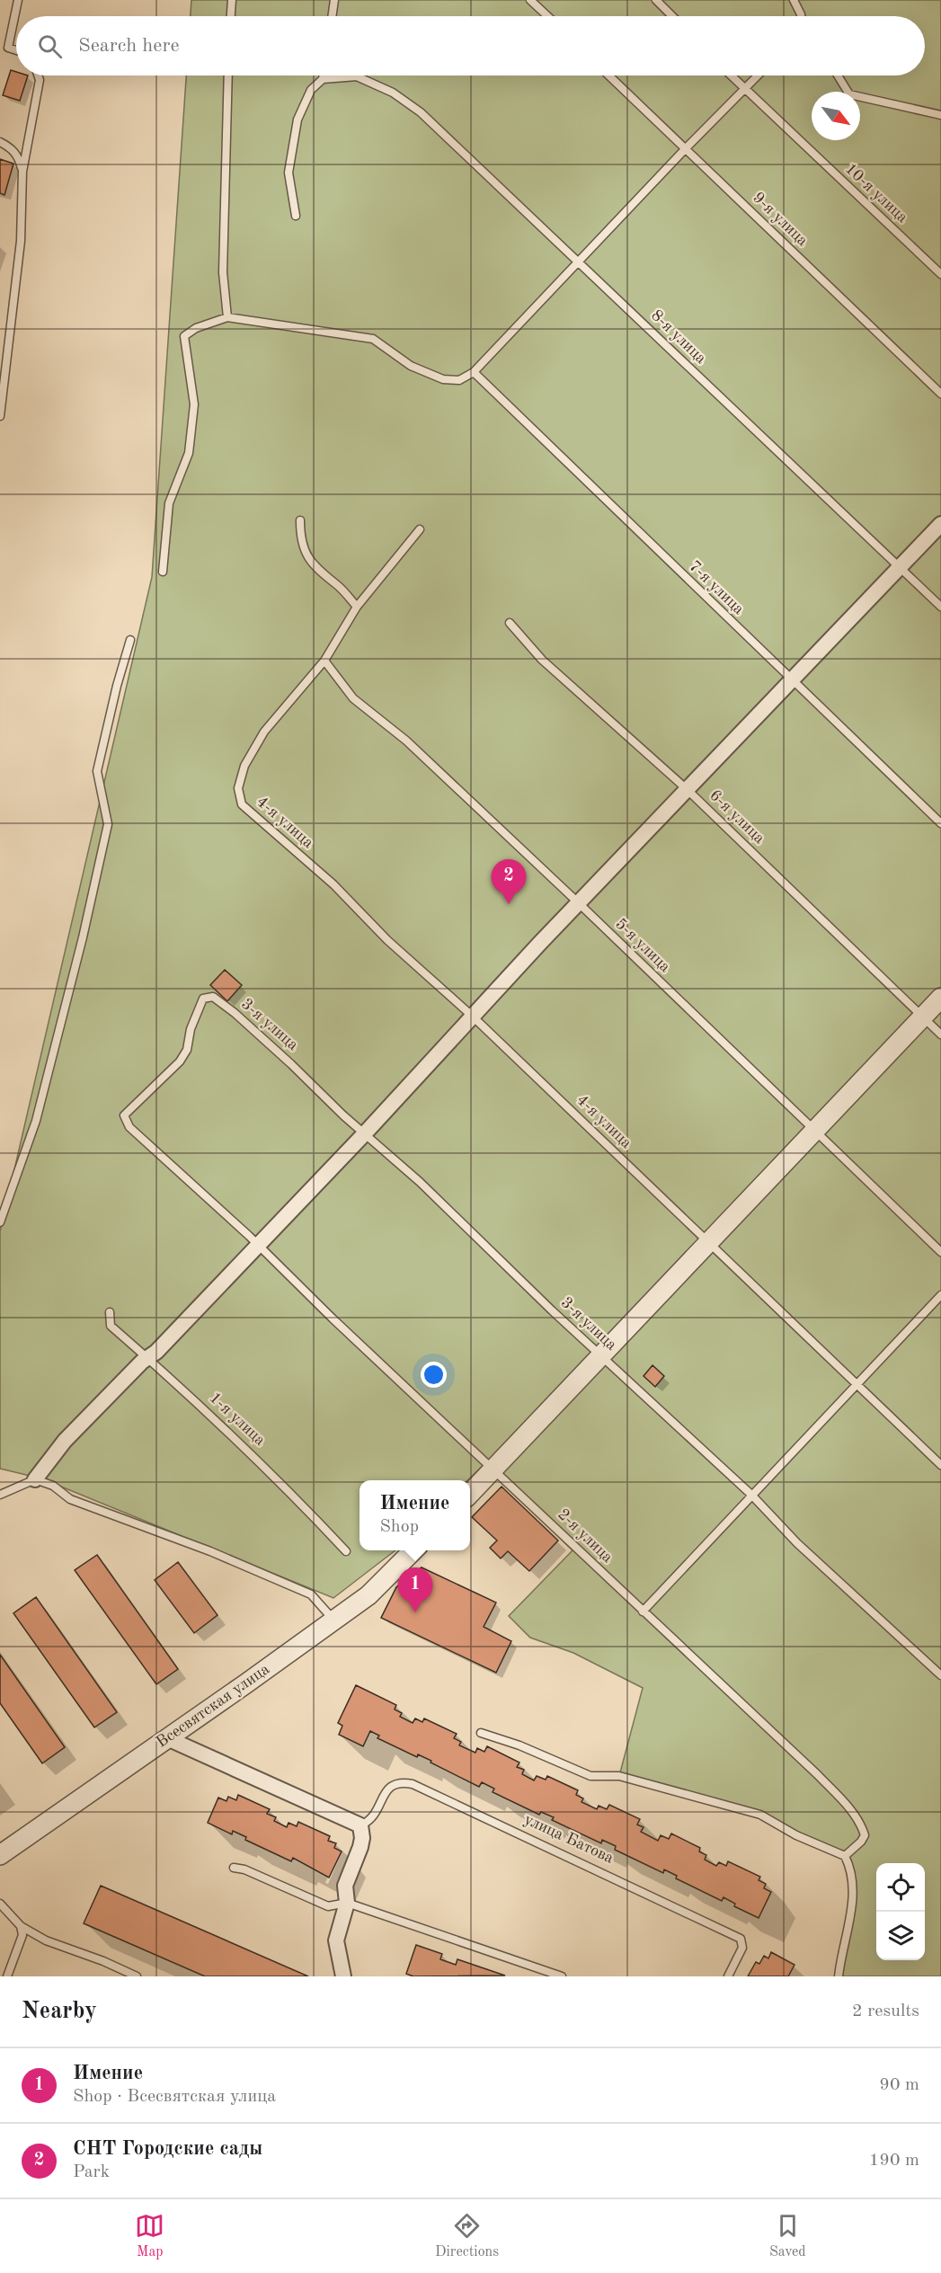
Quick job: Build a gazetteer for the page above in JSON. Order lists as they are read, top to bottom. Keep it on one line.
{"streets":{"street":["Всесвятская улица"],"lane":["10-я улица","9-я улица","8-я улица","7-я улица","6-я улица","4-я улица","5-я улица","3-я улица","1-я улица","2-я улица","улица Батова"]},"crossings":[["4-я улица","5-я улица"],["3-я улица","2-я улица"]],"north":"bottom right","page":{"search":"Search here","pins":["2","1"],"popup":["Имение","Shop"],"heading":["Nearby","2 results"],"list":[{"mark":"1","name":"Имение","note":"Shop · Всесвятская улица","value":"90 m"},{"mark":"2","name":"СНТ Городские сады","note":"Park","value":"190 m"}],"nav":["Map","Directions","Saved"]}}
